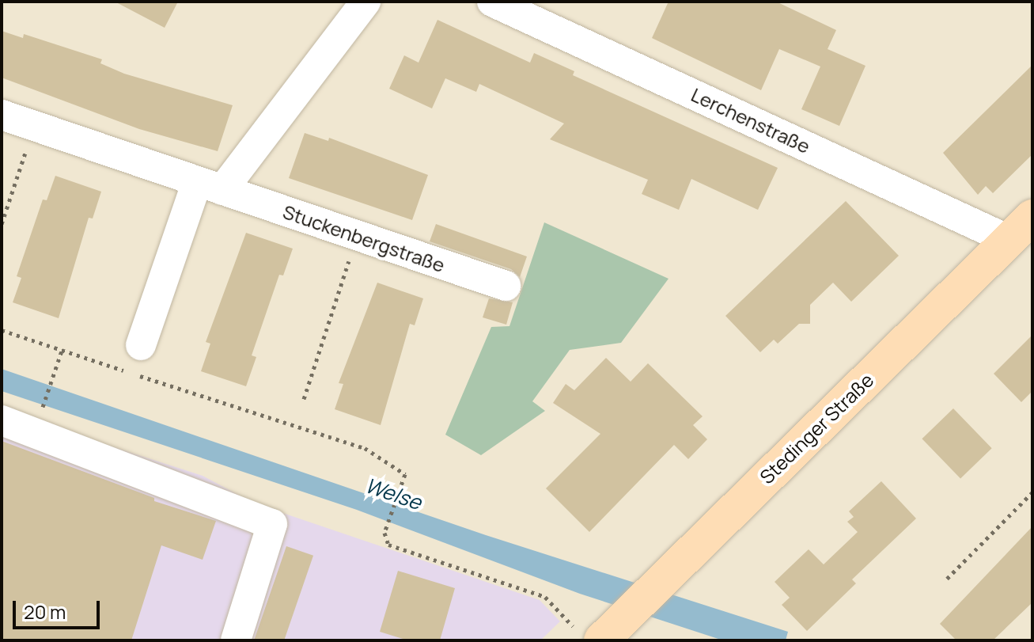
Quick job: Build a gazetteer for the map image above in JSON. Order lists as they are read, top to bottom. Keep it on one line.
{"streets":{"main road":["Stedinger Straße"],"street":["Lerchenstraße","Stuckenbergstraße"]},"crossings":[["Lerchenstraße","Stedinger Straße"]],"water":["Welse"],"scale_bar":"20 m"}
